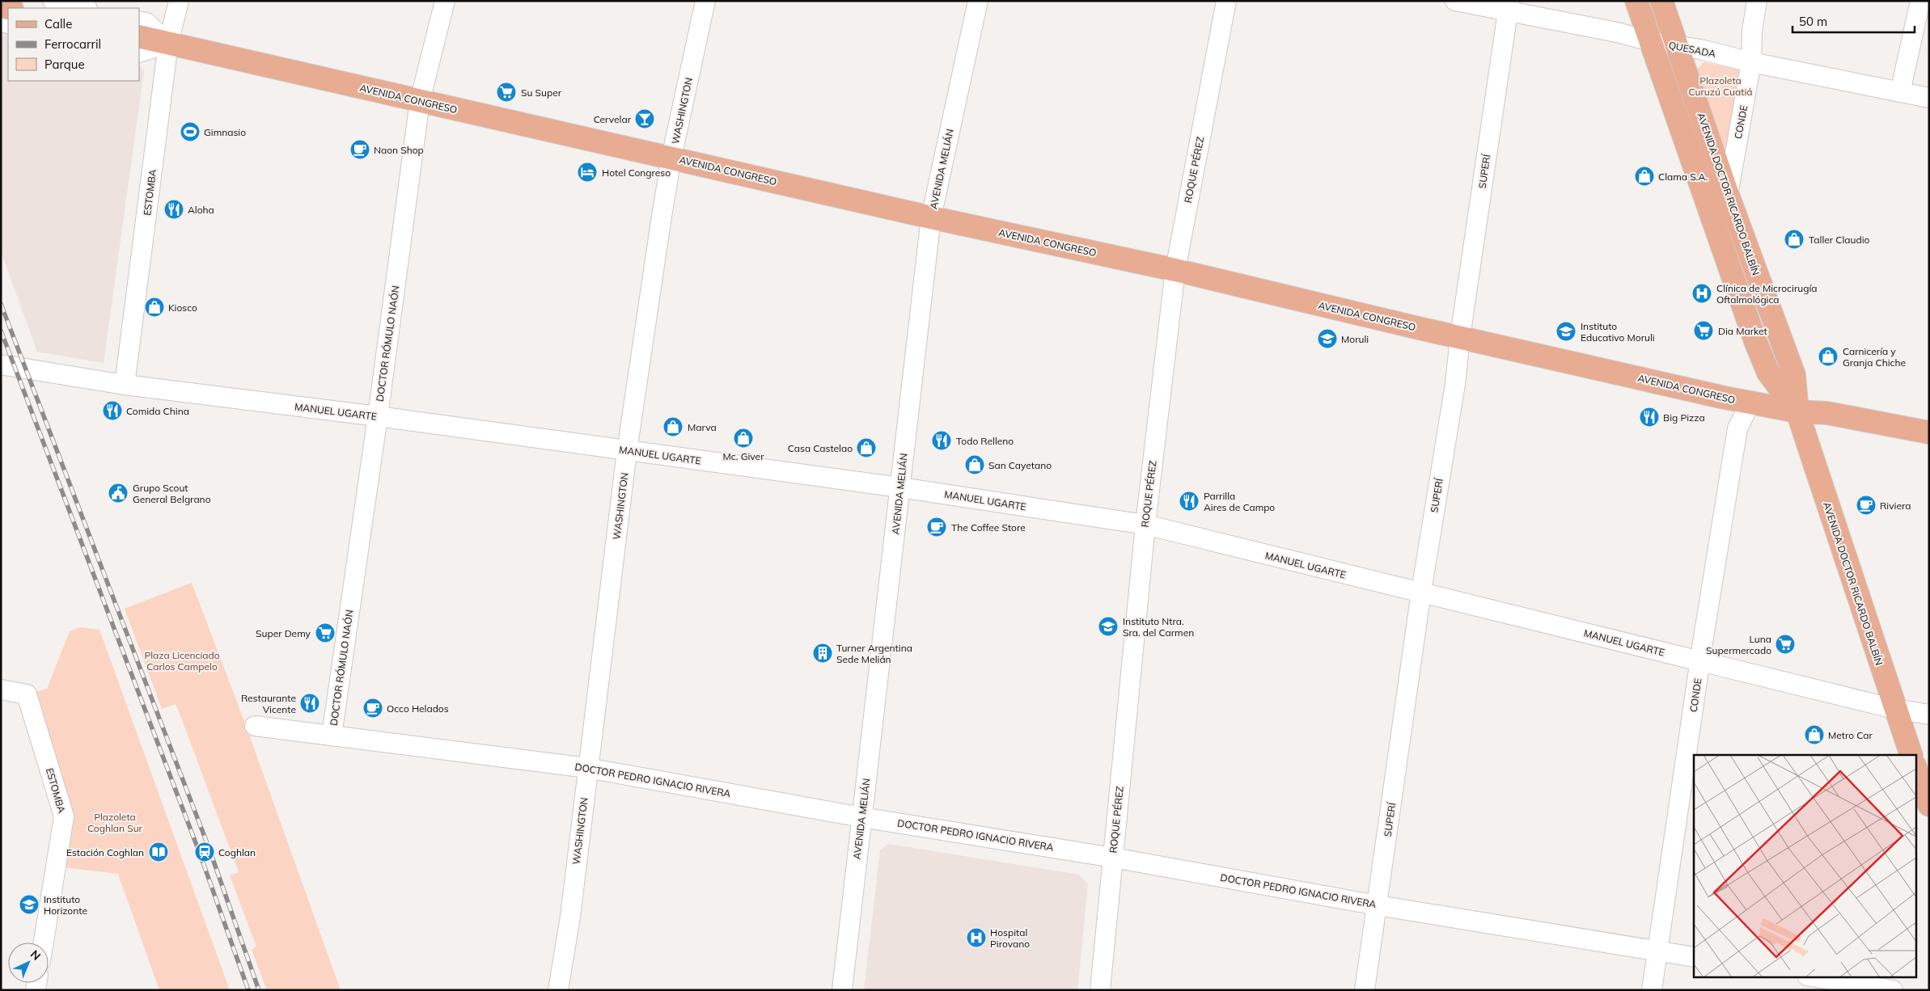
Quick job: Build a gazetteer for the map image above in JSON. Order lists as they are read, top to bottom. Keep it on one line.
{"streets":{"main road":["AVENIDA CONGRESO","AVENIDA DOCTOR RICARDO BALBÍN"],"street":["QUESADA","WASHINGTON","CONDE","AVENIDA MELIÁN","ROQUE PÉREZ","SUPERÍ","ESTOMBA","DOCTOR RÓMULO NAÓN","MANUEL UGARTE","DOCTOR PEDRO IGNACIO RIVERA"]},"crossings":[["QUESADA","CONDE"],["QUESADA","SUPERÍ"],["QUESADA","AVENIDA DOCTOR RICARDO BALBÍN"],["AVENIDA CONGRESO","WASHINGTON"],["AVENIDA CONGRESO","CONDE"],["AVENIDA CONGRESO","AVENIDA MELIÁN"],["AVENIDA CONGRESO","ROQUE PÉREZ"],["AVENIDA CONGRESO","SUPERÍ"],["AVENIDA CONGRESO","ESTOMBA"],["AVENIDA CONGRESO","AVENIDA DOCTOR RICARDO BALBÍN"],["AVENIDA CONGRESO","DOCTOR RÓMULO NAÓN"],["WASHINGTON","MANUEL UGARTE"],["WASHINGTON","DOCTOR PEDRO IGNACIO RIVERA"],["CONDE","AVENIDA DOCTOR RICARDO BALBÍN"],["CONDE","MANUEL UGARTE"],["CONDE","DOCTOR PEDRO IGNACIO RIVERA"],["AVENIDA MELIÁN","MANUEL UGARTE"],["AVENIDA MELIÁN","DOCTOR PEDRO IGNACIO RIVERA"],["ROQUE PÉREZ","MANUEL UGARTE"],["ROQUE PÉREZ","DOCTOR PEDRO IGNACIO RIVERA"],["SUPERÍ","MANUEL UGARTE"],["SUPERÍ","DOCTOR PEDRO IGNACIO RIVERA"],["ESTOMBA","MANUEL UGARTE"],["AVENIDA DOCTOR RICARDO BALBÍN","MANUEL UGARTE"],["DOCTOR RÓMULO NAÓN","MANUEL UGARTE"],["DOCTOR RÓMULO NAÓN","DOCTOR PEDRO IGNACIO RIVERA"]],"parks":["Plazoleta Curuzú Cuatiá","Plaza Licenciado Carlos Campelo","Plazoleta Coghlan Sur"],"places":{"supermarket":["Su Super","Dia Market","Super Demy","Luna Supermercado"],"bar":["Cervelar"],"sports":["Gimnasio"],"cafe":["Naon Shop","Riviera","The Coffee Store","Occo Helados"],"hotel":["Hotel Congreso"],"shop":["Clama S.A.","Taller Claudio","Kiosco","Carnicería y Granja Chiche","Marva","Mc. Giver","Casa Castelao","San Cayetano","Metro Car"],"restaurant":["Aloha","Comida China","Big Pizza","Todo Relleno","Parrilla Aires de Campo","Restaurante Vicente"],"hospital":["Clínica de Microcirugía Oftalmológica","Hospital Pirovano"],"school or university":["Instituto Educativo Moruli","Moruli","Instituto Ntra. Sra. del Carmen","Instituto Horizonte"],"public building":["Grupo Scout General Belgrano"],"building":["Turner Argentina Sede Melián"],"library":["Estación Coghlan"],"station":["Coghlan"]},"legend":["Calle","Ferrocarril","Parque"],"scale_bar":"50 m","north":"top right"}
